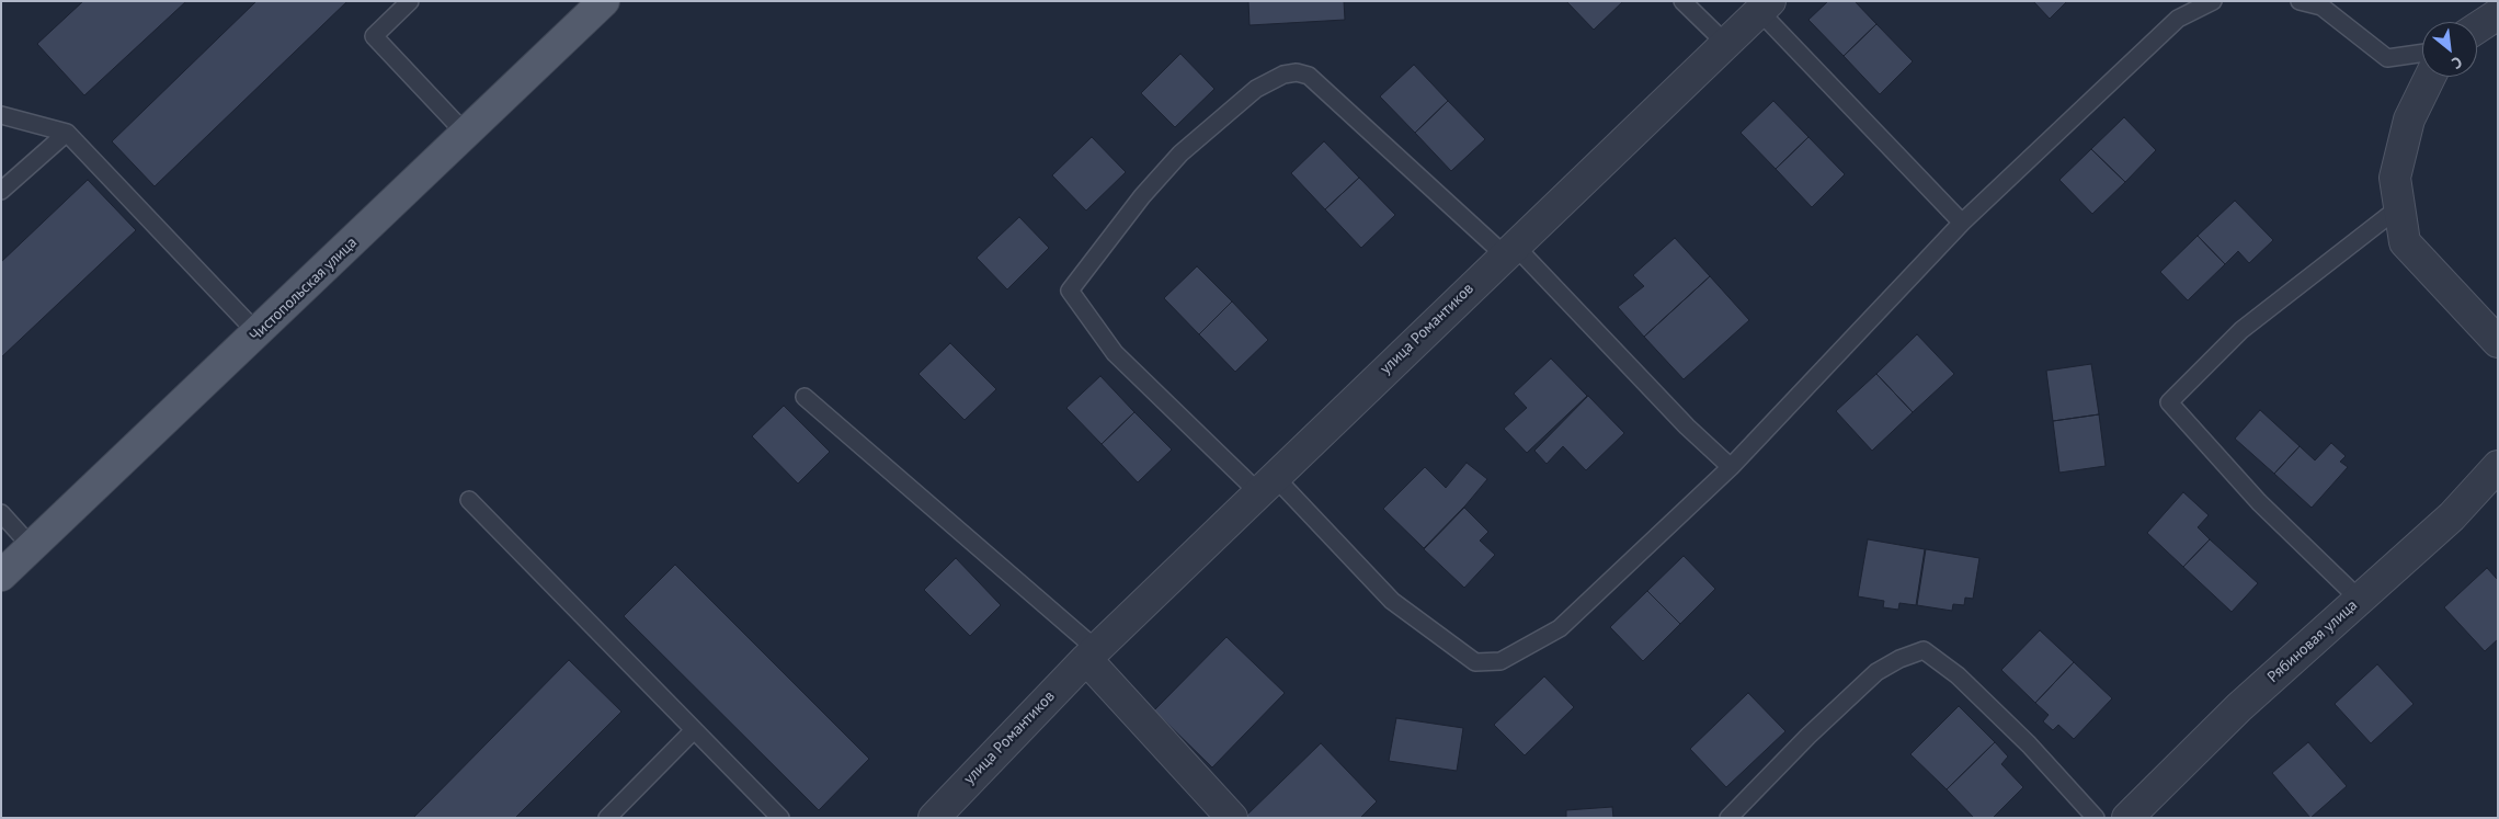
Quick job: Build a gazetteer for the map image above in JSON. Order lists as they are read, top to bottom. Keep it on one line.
{"streets":{"main road":["Чистопольская улица"],"street":["улица Романтиков","Рябиновая улица"]},"north":"bottom right"}
